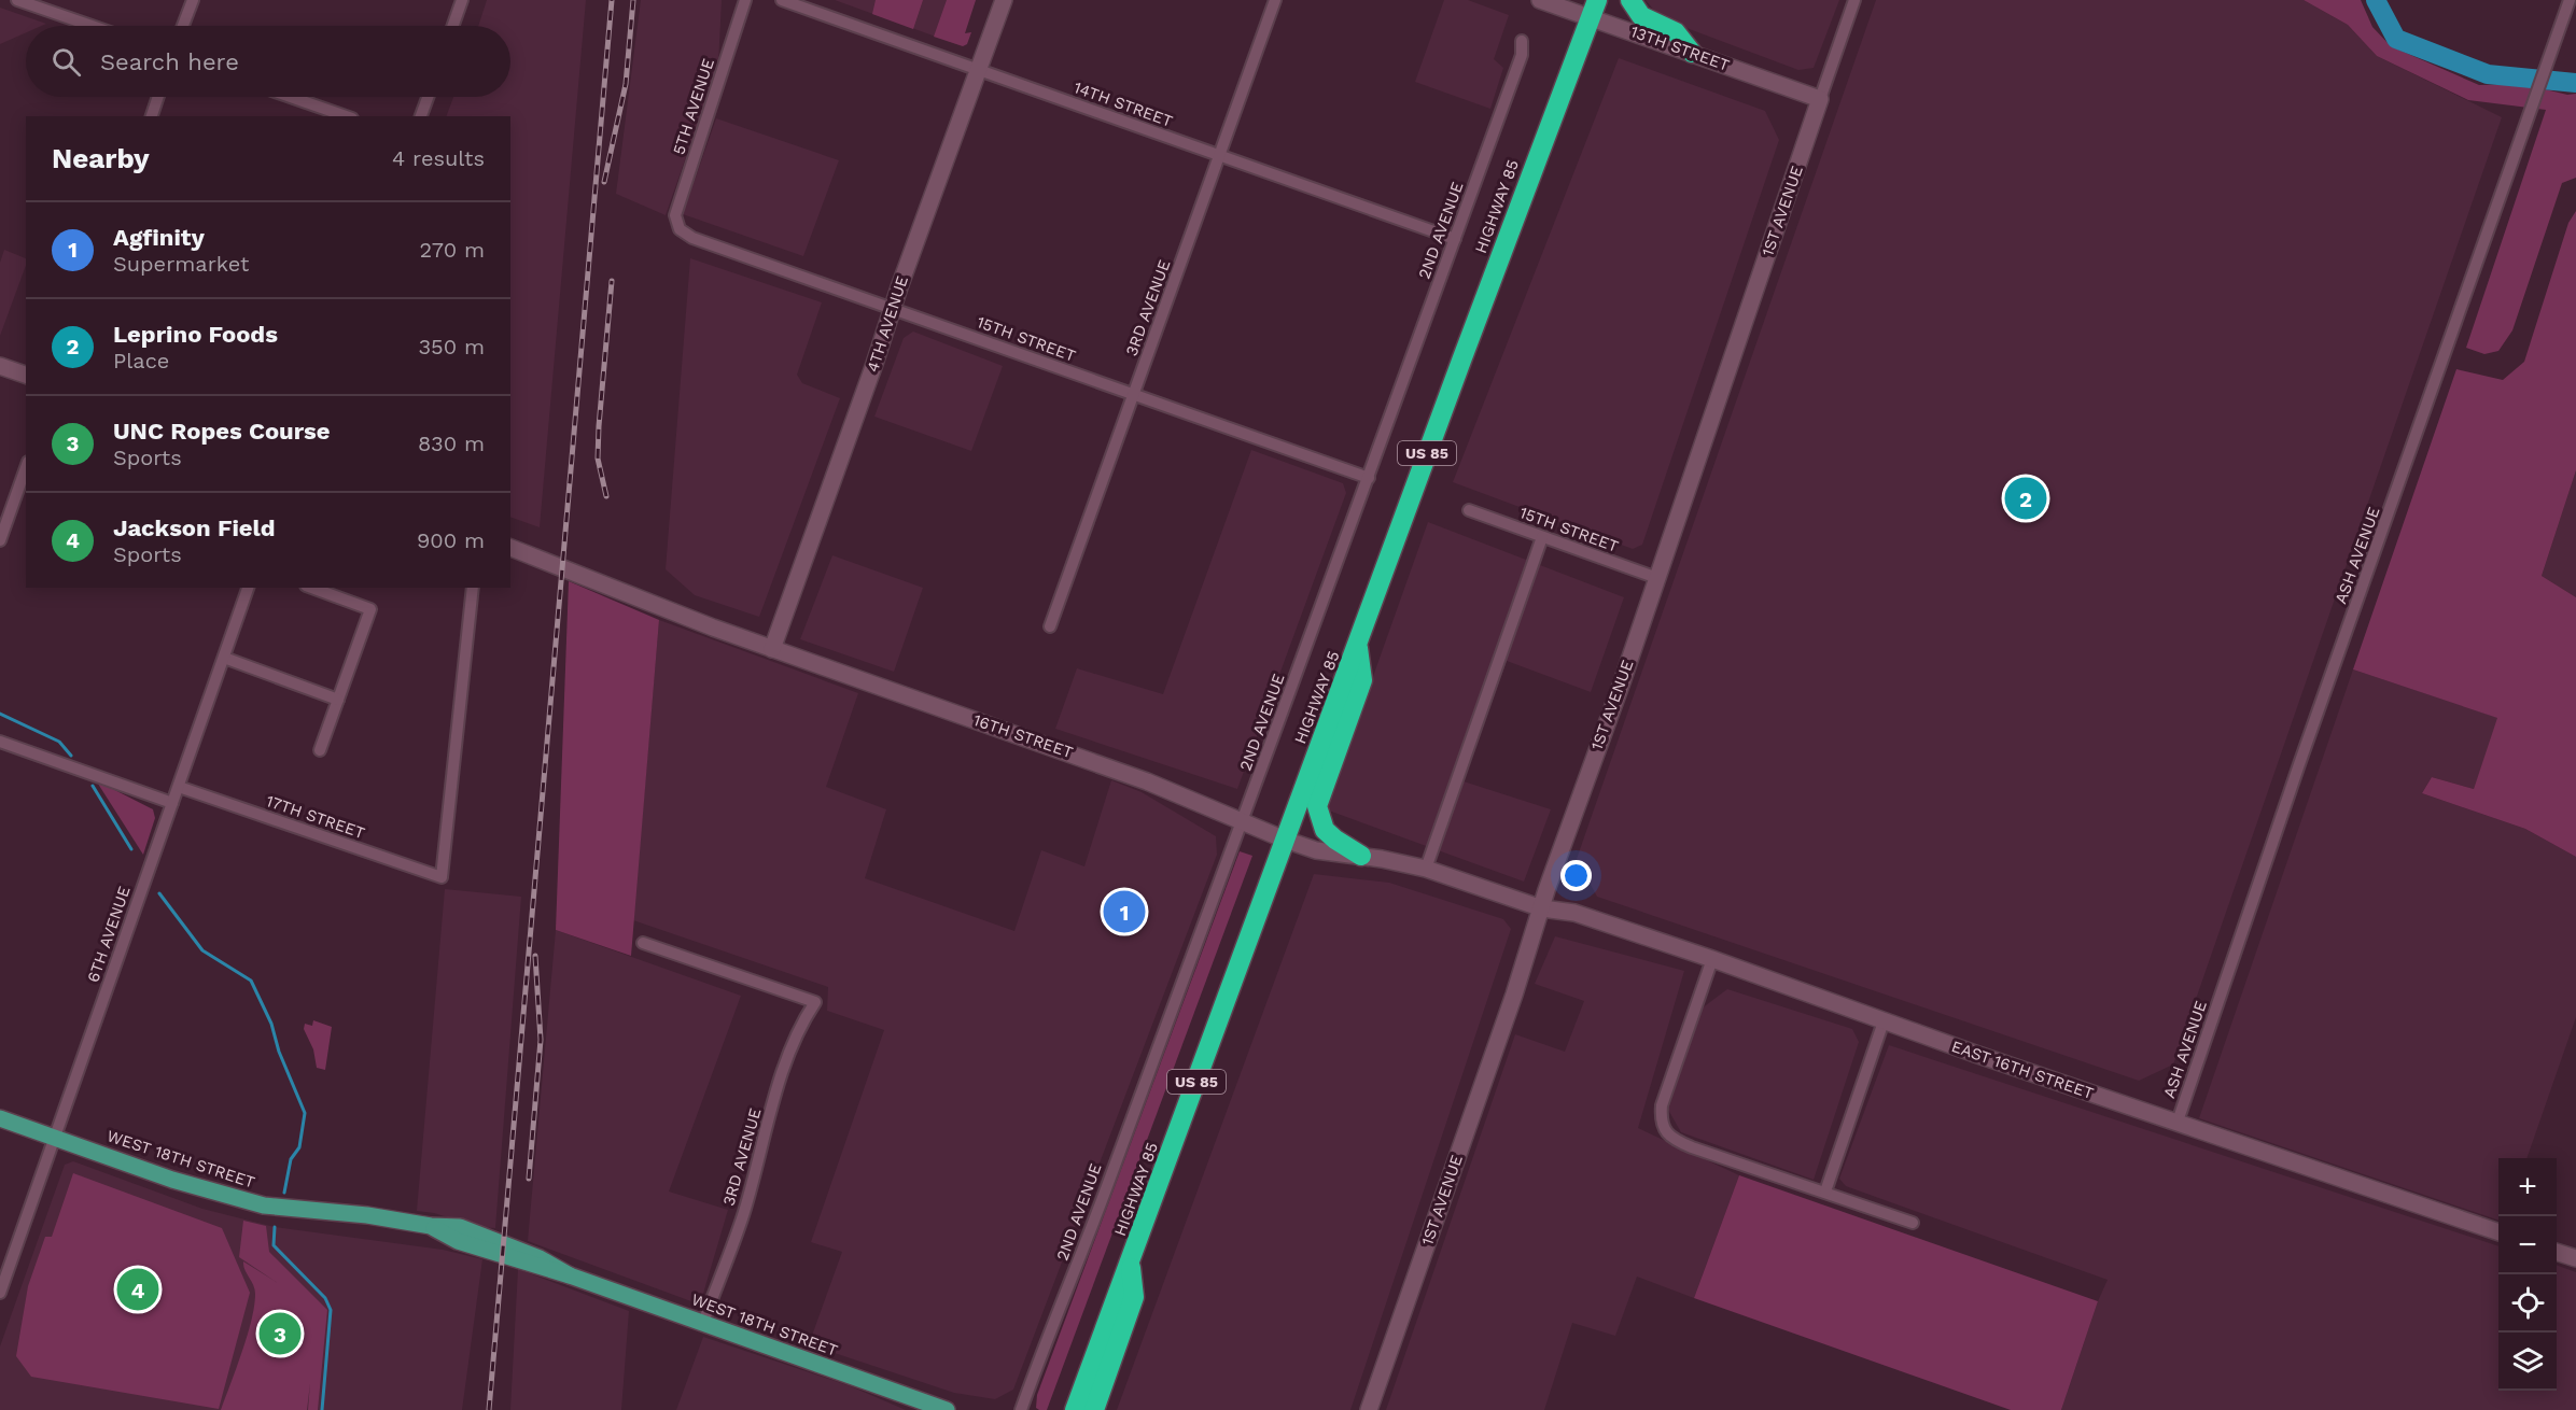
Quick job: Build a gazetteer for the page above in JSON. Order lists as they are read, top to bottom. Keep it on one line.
{"streets":{"highway":["HIGHWAY 85","US 85"],"main road":["WEST 18TH STREET"],"street":["13TH STREET","14TH STREET","5TH AVENUE","1ST AVENUE","2ND AVENUE","3RD AVENUE","4TH AVENUE","15TH STREET","ASH AVENUE","16TH STREET","17TH STREET","6TH AVENUE","EAST 16TH STREET"]},"crossings":[["13TH STREET","HIGHWAY 85"],["13TH STREET","1ST AVENUE"],["14TH STREET","2ND AVENUE"],["14TH STREET","3RD AVENUE"],["14TH STREET","4TH AVENUE"],["5TH AVENUE","15TH STREET"],["HIGHWAY 85","16TH STREET"],["1ST AVENUE","15TH STREET"],["1ST AVENUE","16TH STREET"],["1ST AVENUE","EAST 16TH STREET"],["2ND AVENUE","15TH STREET"],["2ND AVENUE","16TH STREET"],["3RD AVENUE","15TH STREET"],["3RD AVENUE","WEST 18TH STREET"],["4TH AVENUE","15TH STREET"],["4TH AVENUE","16TH STREET"],["ASH AVENUE","EAST 16TH STREET"],["16TH STREET","EAST 16TH STREET"],["17TH STREET","6TH AVENUE"],["6TH AVENUE","WEST 18TH STREET"]],"page":{"search":"Search here","heading":["Nearby","4 results"],"list":[{"mark":"1","name":"Agfinity","note":"Supermarket","value":"270 m"},{"mark":"2","name":"Leprino Foods","note":"Place","value":"350 m"},{"mark":"3","name":"UNC Ropes Course","note":"Sports","value":"830 m"},{"mark":"4","name":"Jackson Field","note":"Sports","value":"900 m"}],"pins":["2","1","4","3"],"map_buttons":["+","−"]}}
